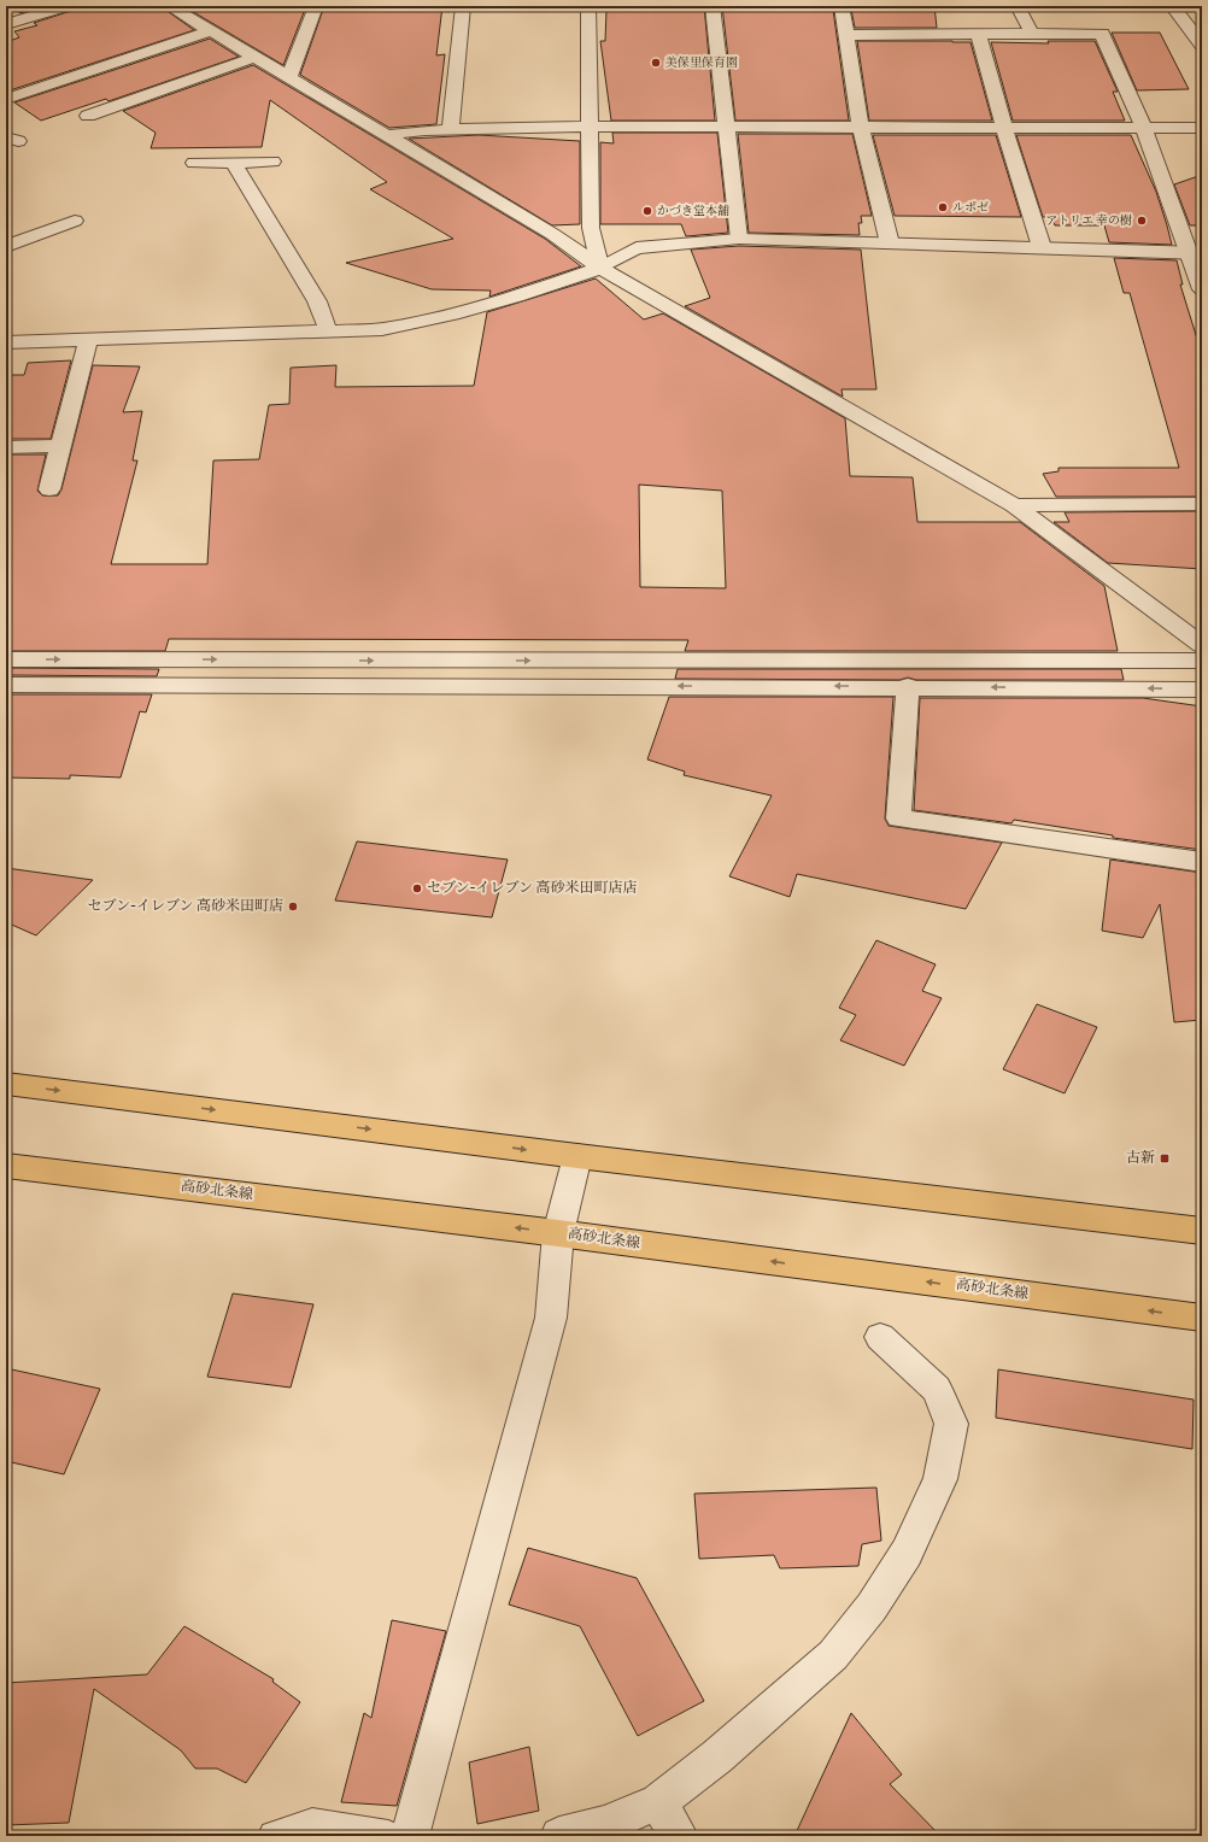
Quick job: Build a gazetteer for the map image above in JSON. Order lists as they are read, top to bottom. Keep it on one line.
{"streets":{"main road":["高砂北条線"]},"places":{"other":["美保里保育園","ルポゼ","かづき堂本舗","アトリエ 幸の樹","セブン-イレブン 高砂米田町店店","セブン-イレブン 高砂米田町店"],"transit":["古新"]}}
